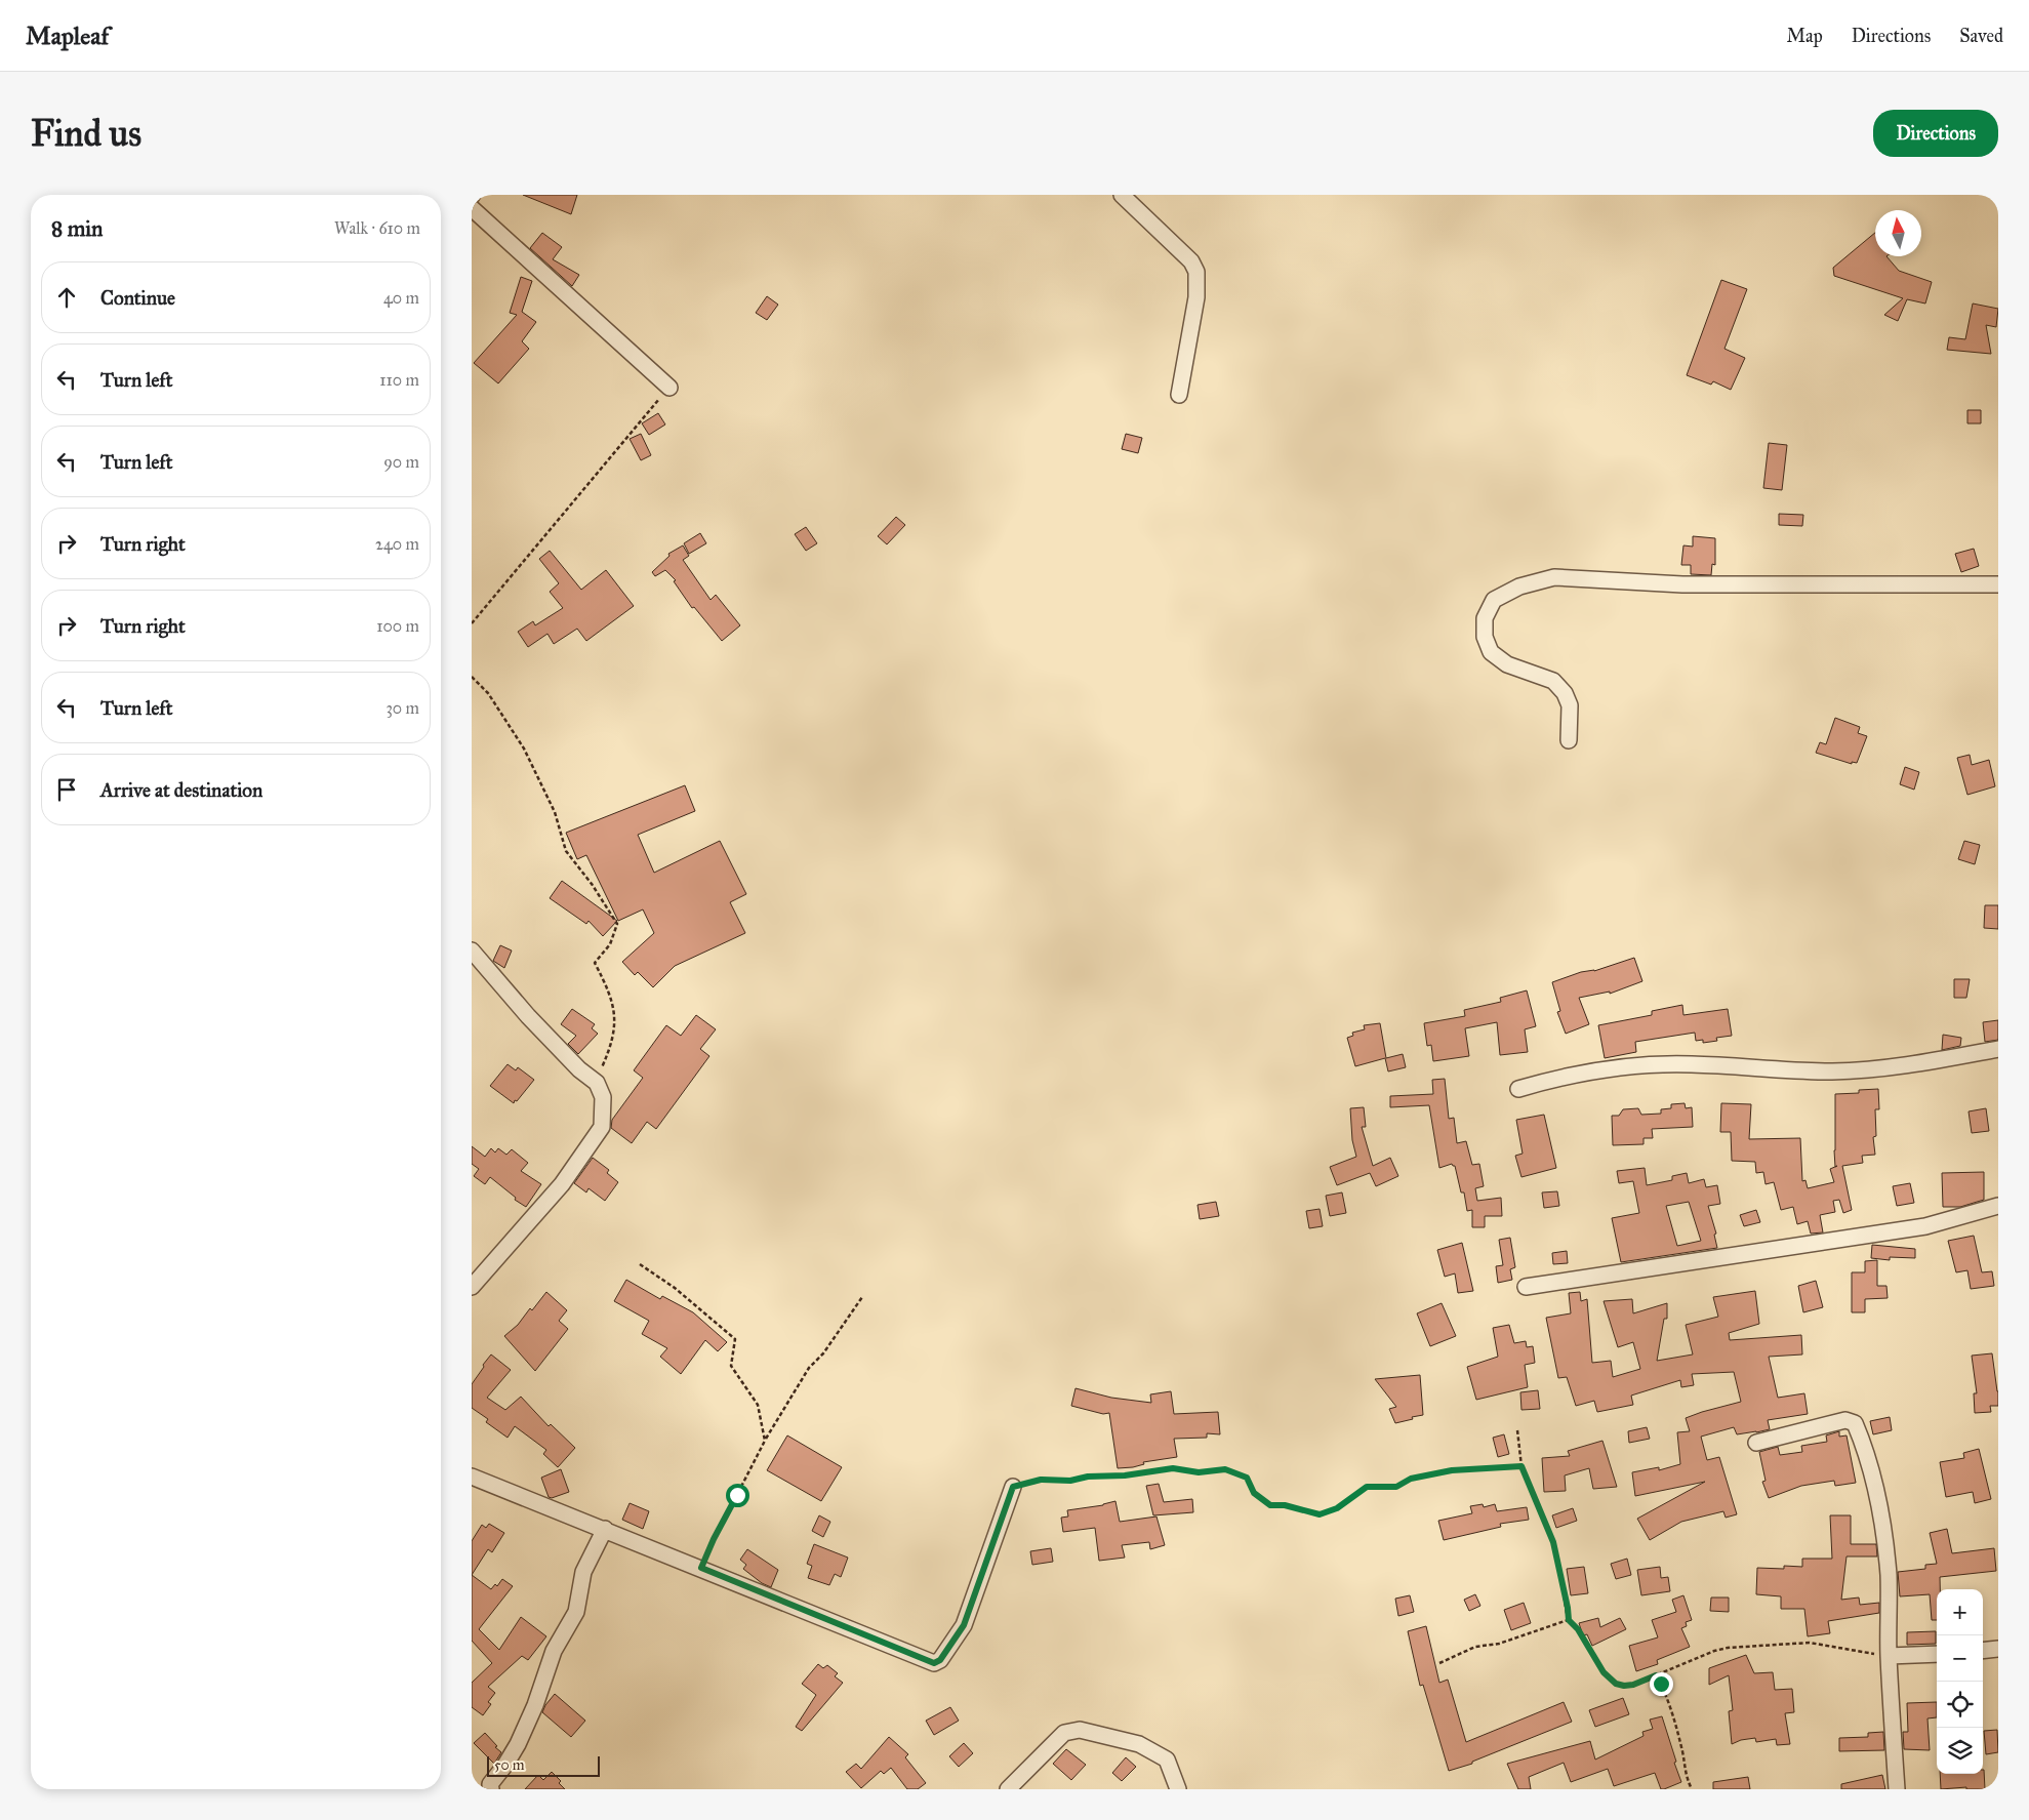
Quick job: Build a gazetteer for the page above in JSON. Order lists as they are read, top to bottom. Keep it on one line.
{"scale_bar":"50 m","north":"top","page":{"header":"Mapleaf","nav":["Map","Directions","Saved"],"buttons":"Directions","title":"Find us","heading":["8 min","Walk · 610 m"],"list":[["Continue","40 m"],["Turn left","110 m"],["Turn left","90 m"],["Turn right","240 m"],["Turn right","100 m"],["Turn left","30 m"],"Arrive at destination"],"map_buttons":["+","−"],"scale":"50 m"}}
